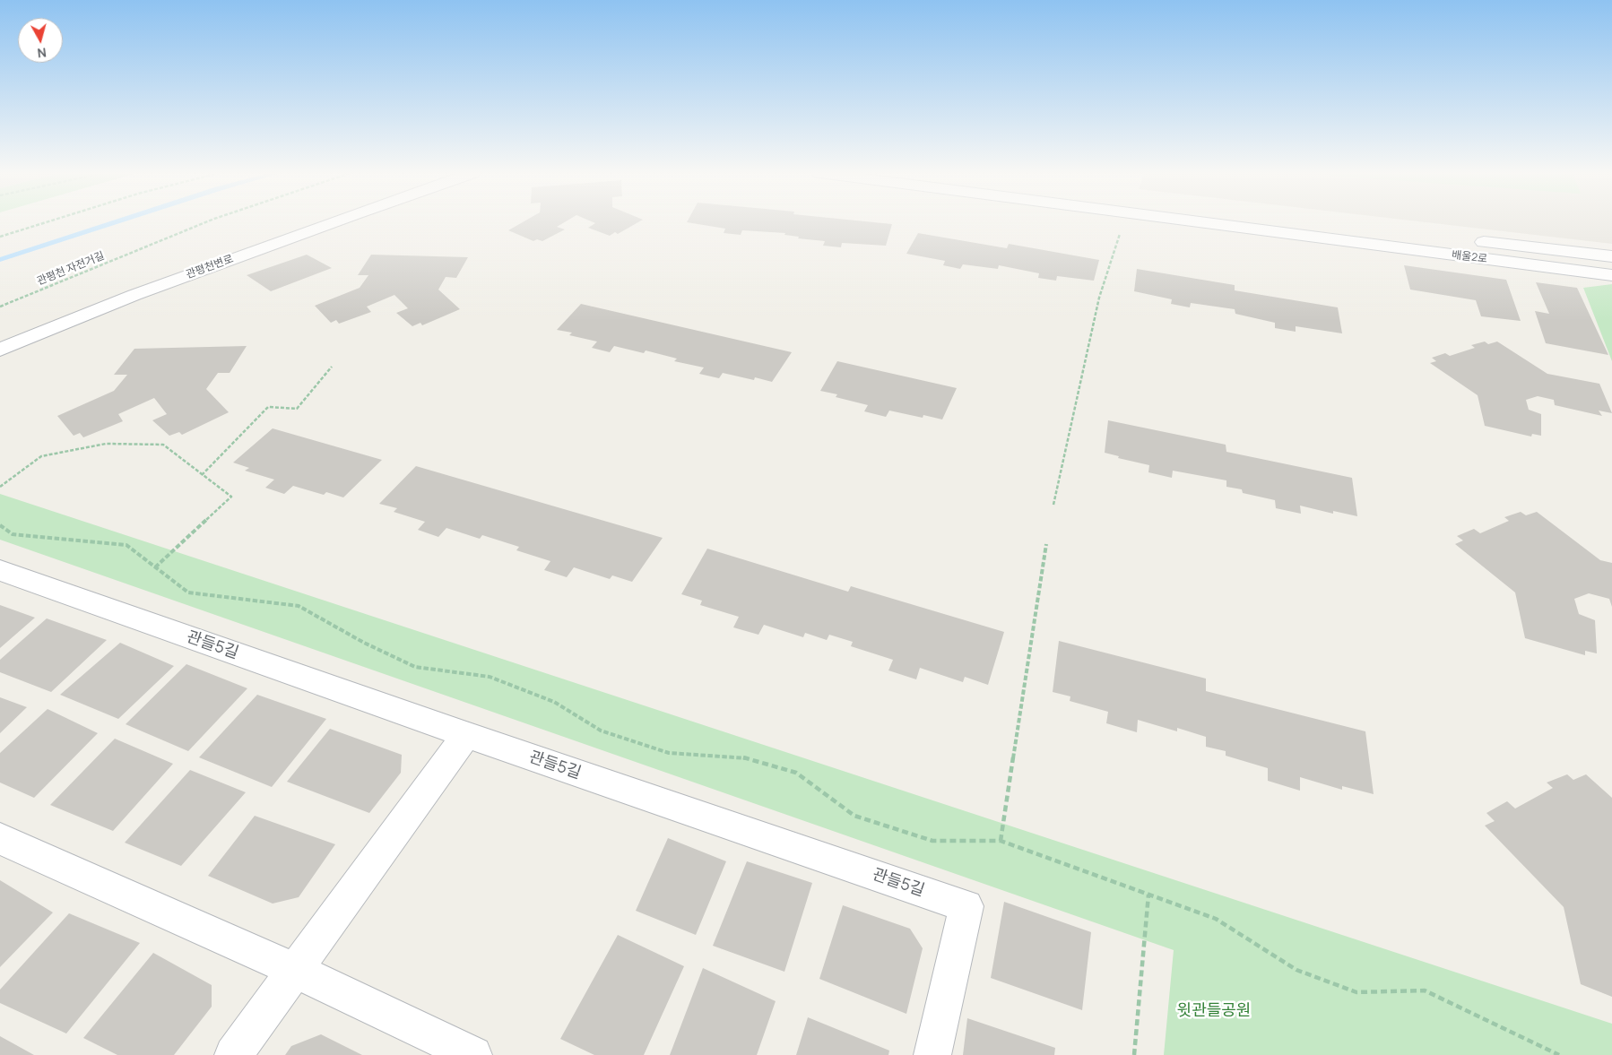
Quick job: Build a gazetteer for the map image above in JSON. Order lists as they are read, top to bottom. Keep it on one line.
{"streets":{"street":["배울2로","관평천변로","관들5길"],"path":["관평천 자전거길"]},"parks":["윗관들공원"],"north":"bottom"}
